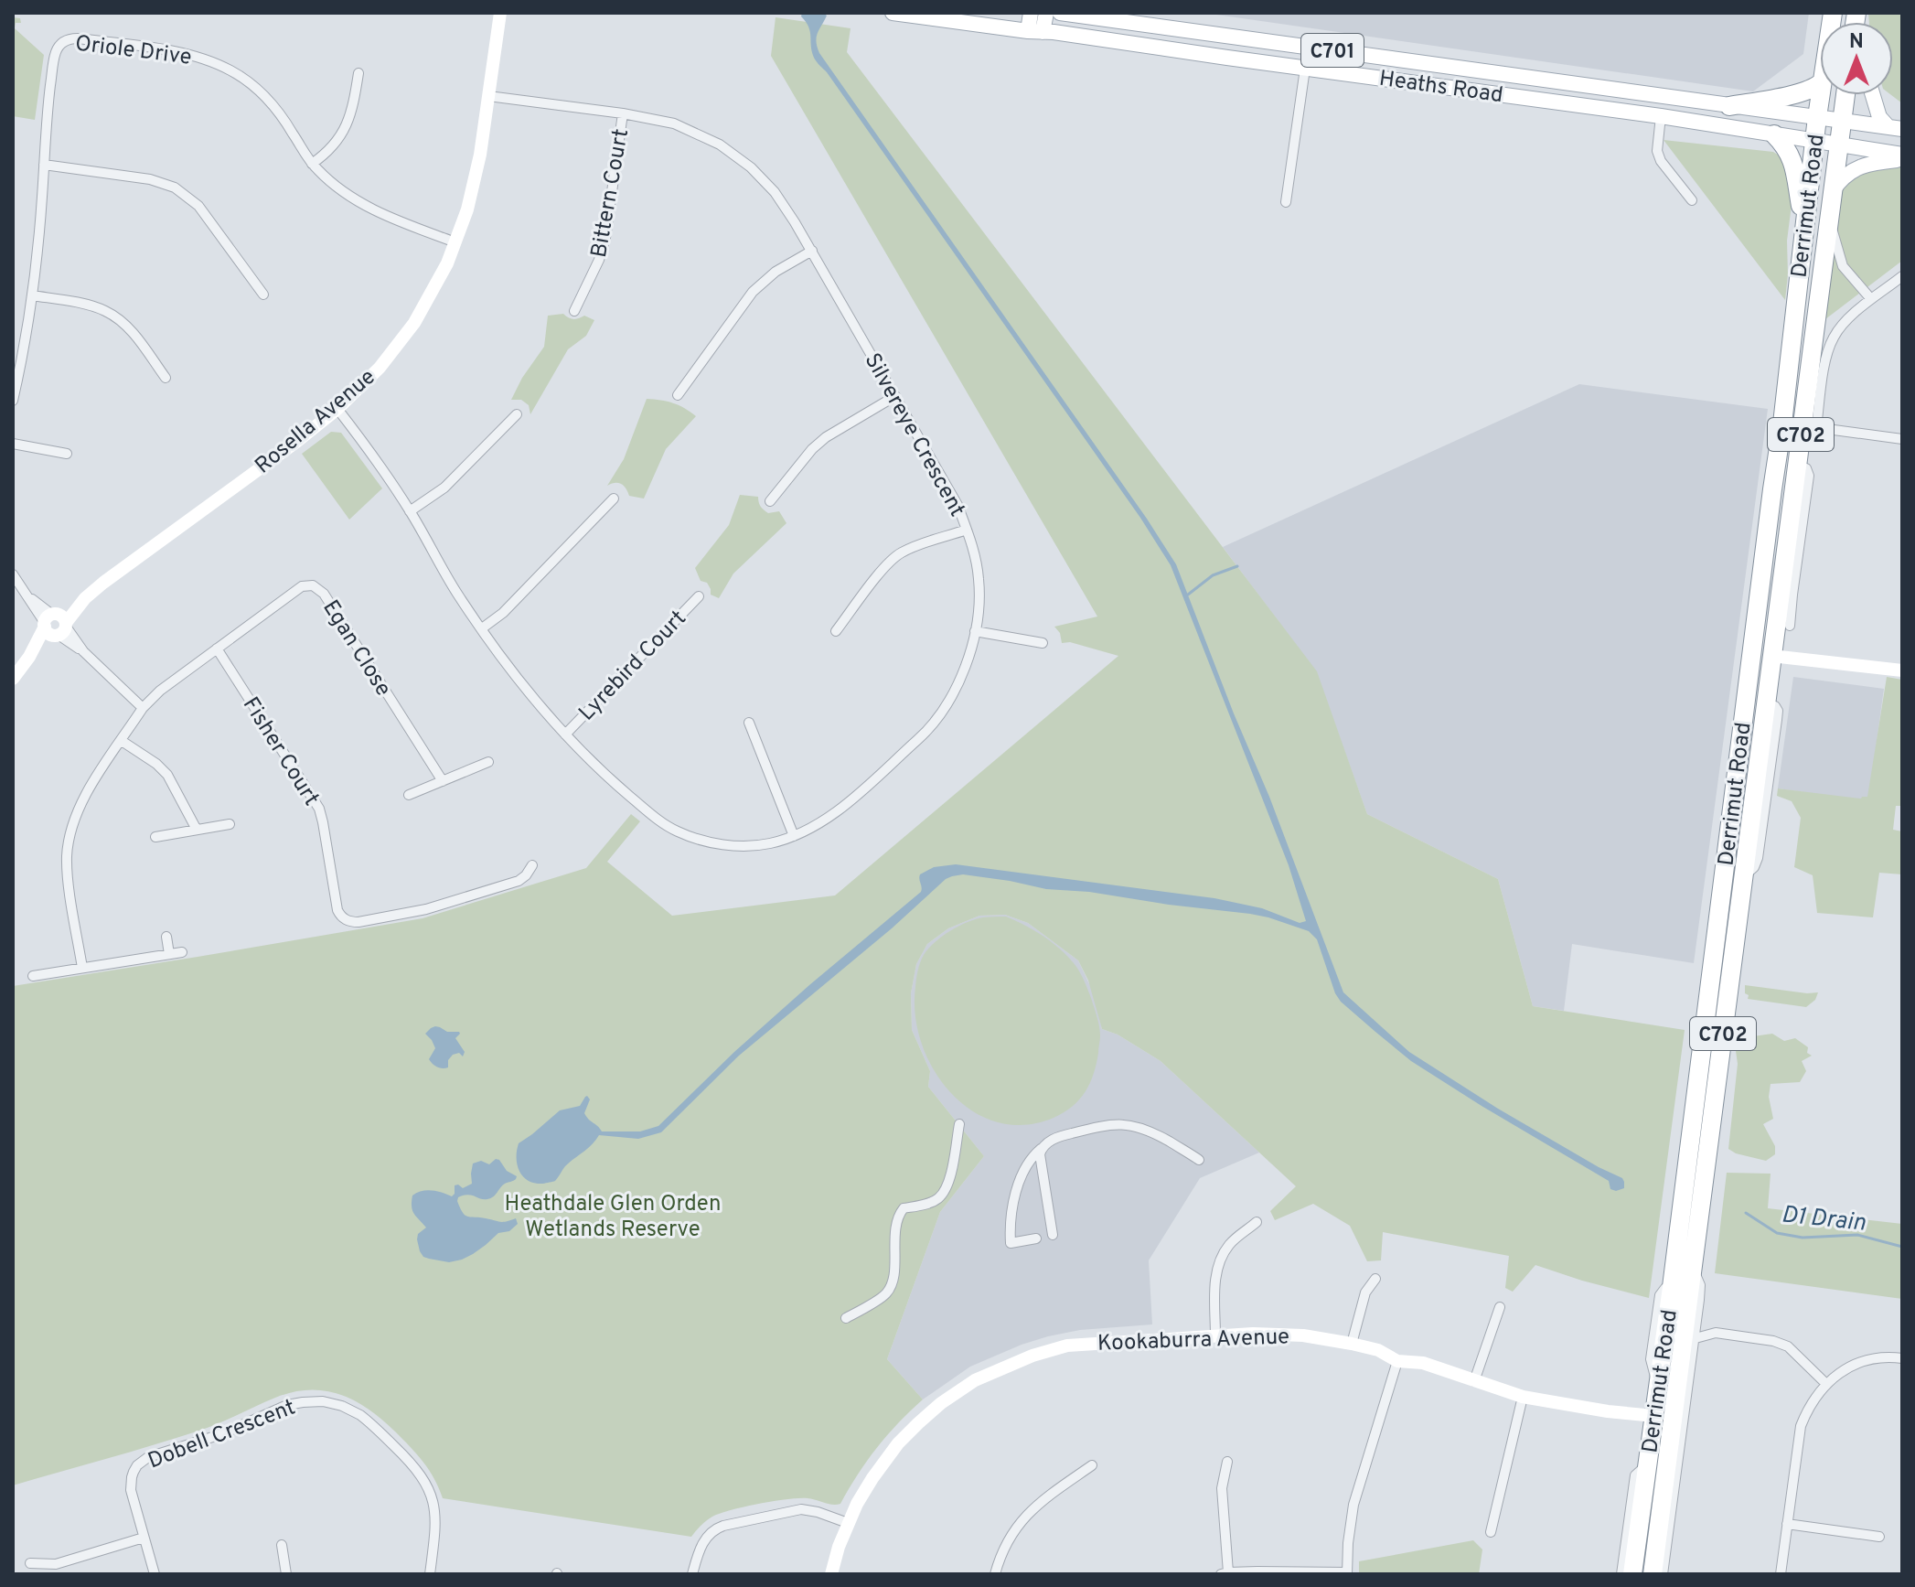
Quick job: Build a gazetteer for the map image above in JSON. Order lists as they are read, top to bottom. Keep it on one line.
{"streets":{"highway":["Derrimut Road","C702"],"main road":["C701","Heaths Road"],"street":["Oriole Drive","Bittern Court","Rosella Avenue","Silvereye Crescent","Egan Close","Lyrebird Court","Fisher Court","Kookaburra Avenue","Dobell Crescent"]},"crossings":[["Oriole Drive","Rosella Avenue"],["Heaths Road","Derrimut Road"],["Bittern Court","Silvereye Crescent"],["Derrimut Road","Kookaburra Avenue"],["Rosella Avenue","Silvereye Crescent"],["Silvereye Crescent","Lyrebird Court"],["Egan Close","Fisher Court"]],"water":["D1 Drain"],"parks":["Heathdale Glen Orden Wetlands Reserve"],"north":"top"}
